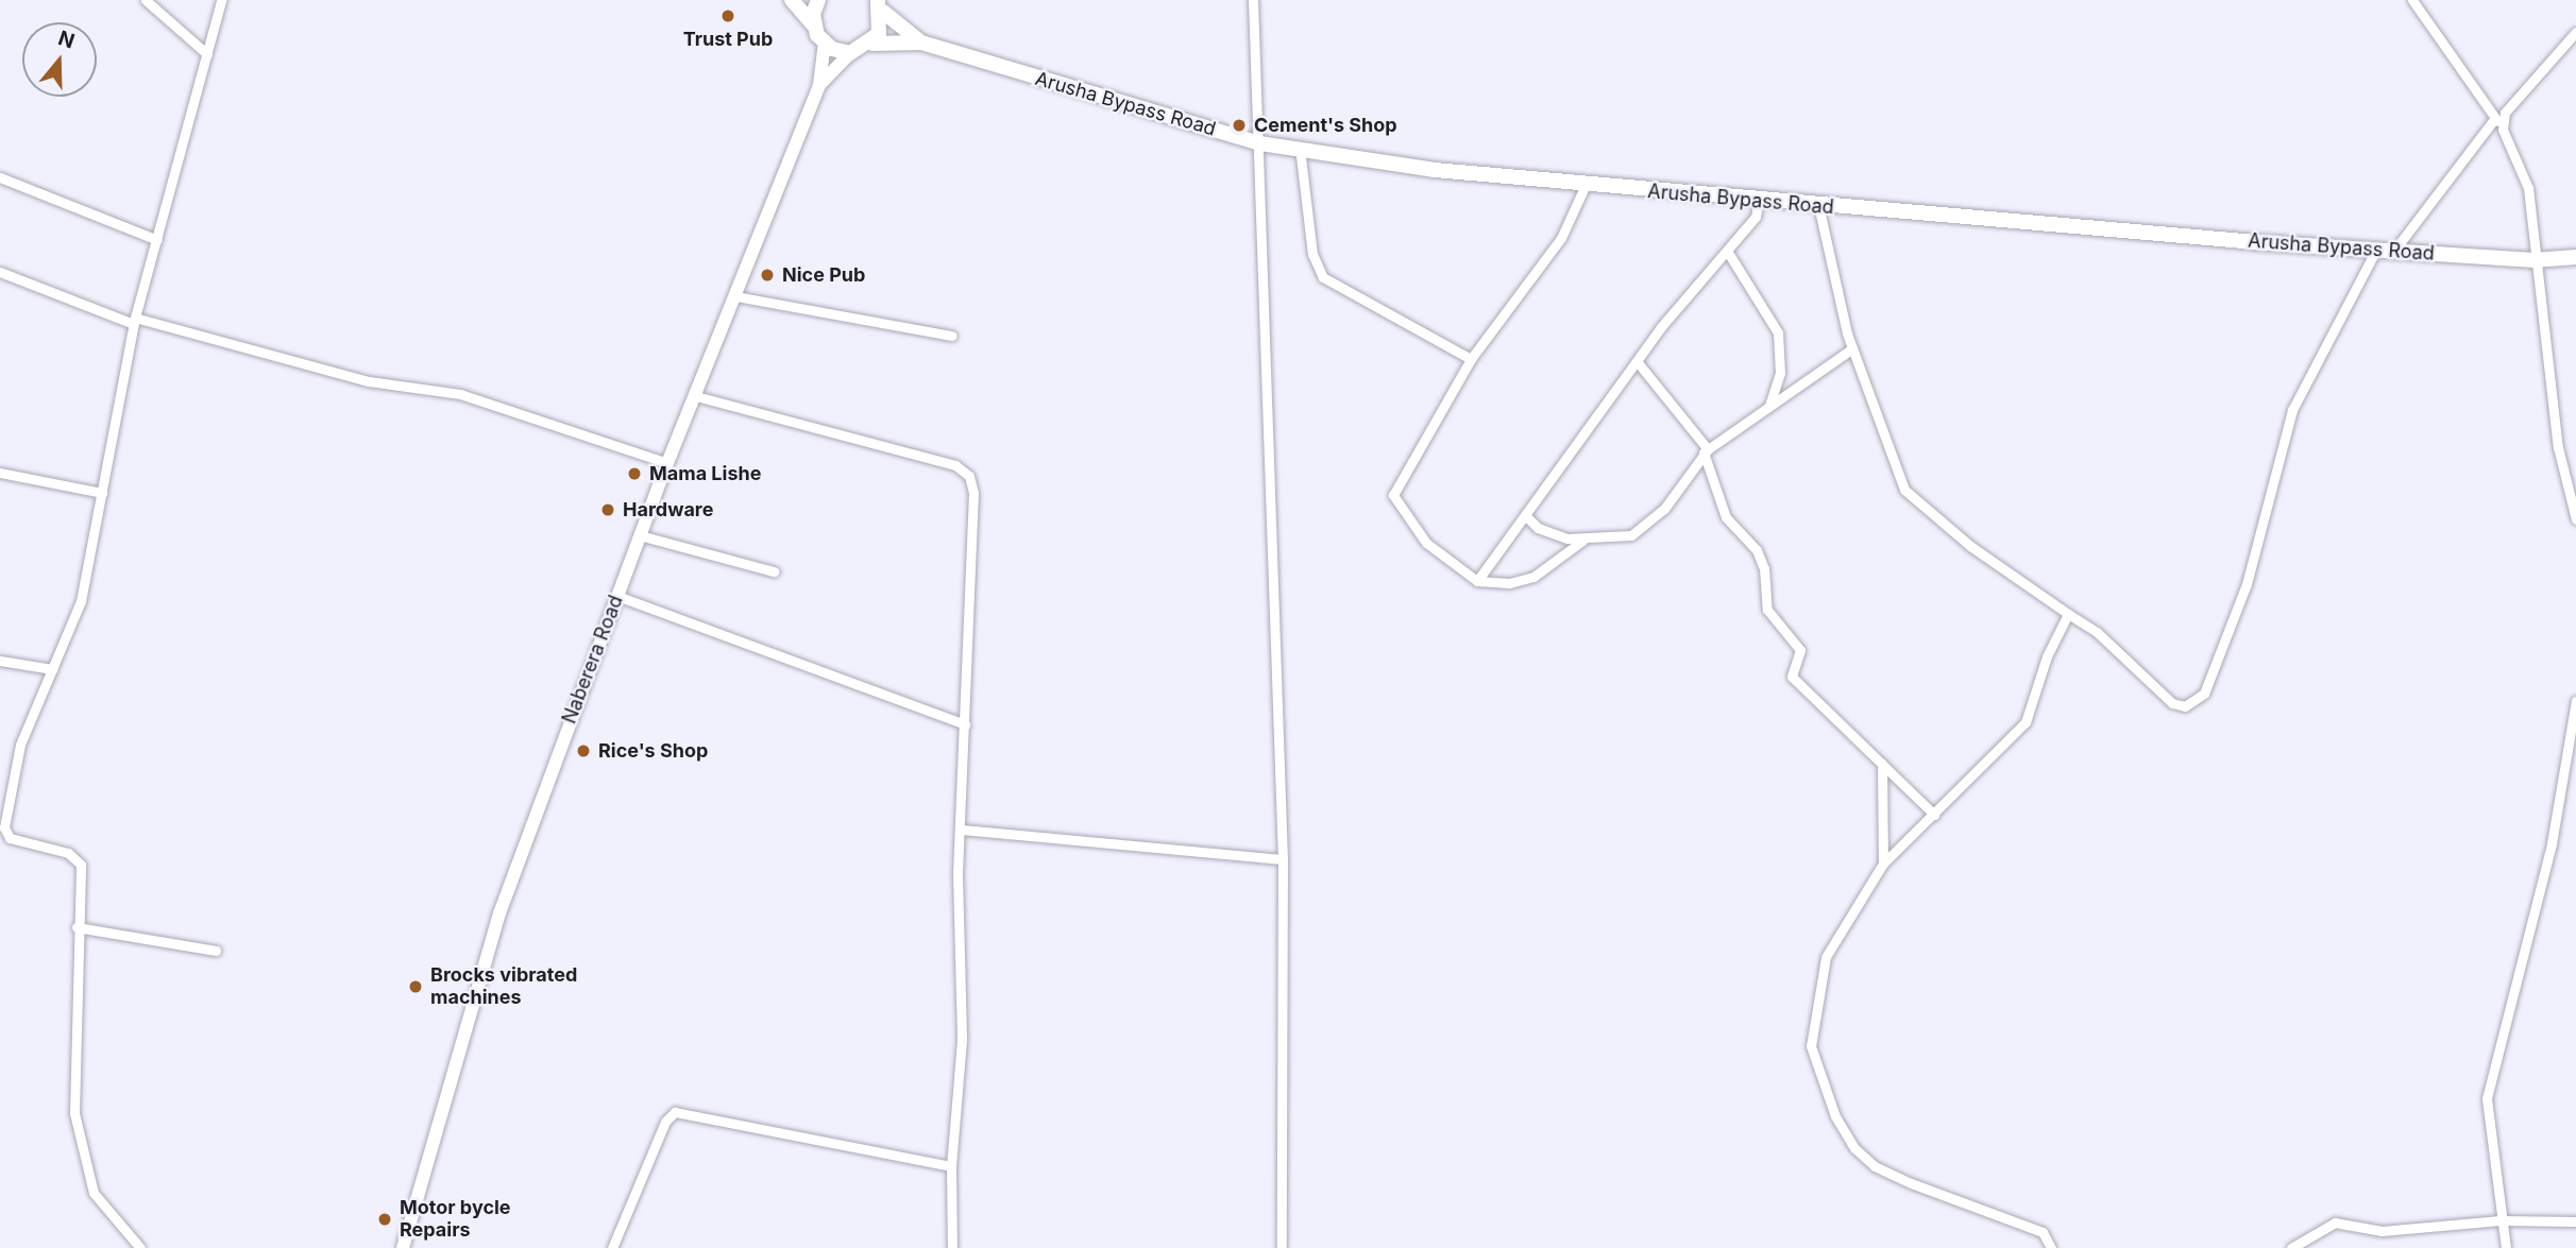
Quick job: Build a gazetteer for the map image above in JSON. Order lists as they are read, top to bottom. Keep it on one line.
{"streets":{"main road":["Arusha Bypass Road"],"street":["Naberera Road"]},"crossings":[["Arusha Bypass Road","Naberera Road"]],"places":["Trust Pub","Cement's Shop","Nice Pub","Mama Lishe","Hardware","Rice's Shop","Brocks vibrated machines","Motor bycle Repairs"],"north":"top"}
